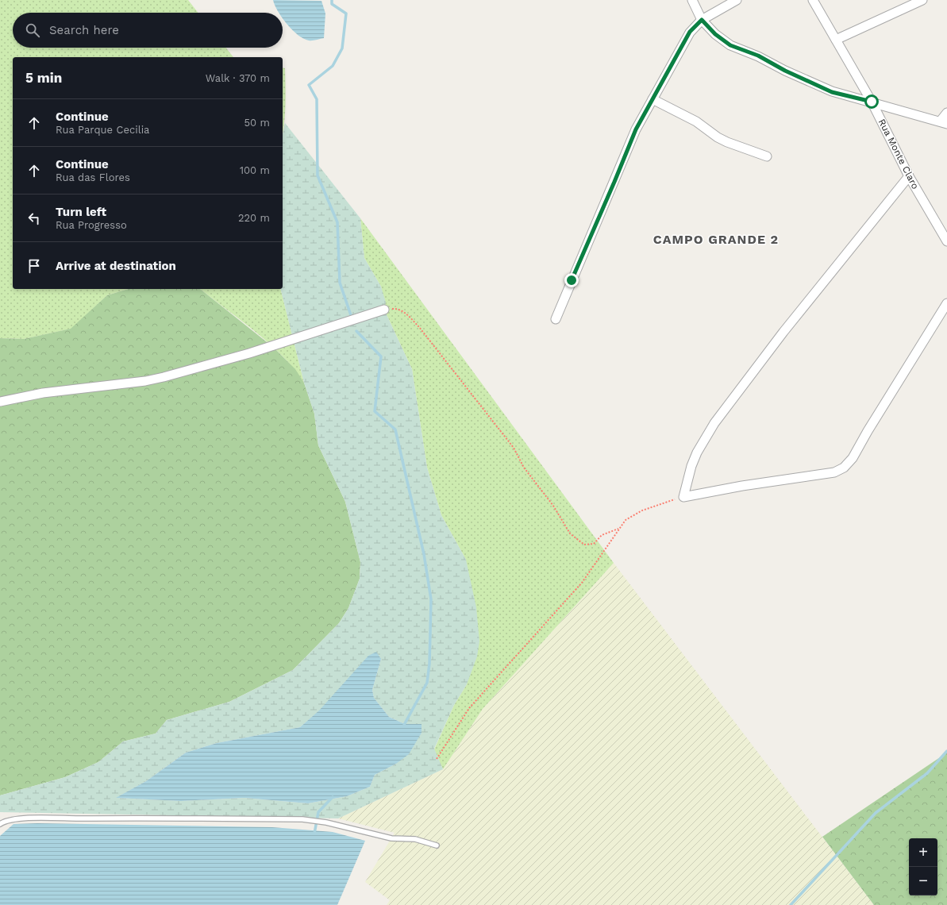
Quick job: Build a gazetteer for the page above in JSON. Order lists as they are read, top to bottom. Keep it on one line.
{"streets":{"street":["Rua Monte Claro"]},"districts":["CAMPO GRANDE 2"],"page":{"search":"Search here","heading":["5 min","Walk · 370 m"],"list":[["Continue","Rua Parque Cecilia","50 m"],["Continue","Rua das Flores","100 m"],["Turn left","Rua Progresso","220 m"],"Arrive at destination"],"map_buttons":["+","−"]}}
